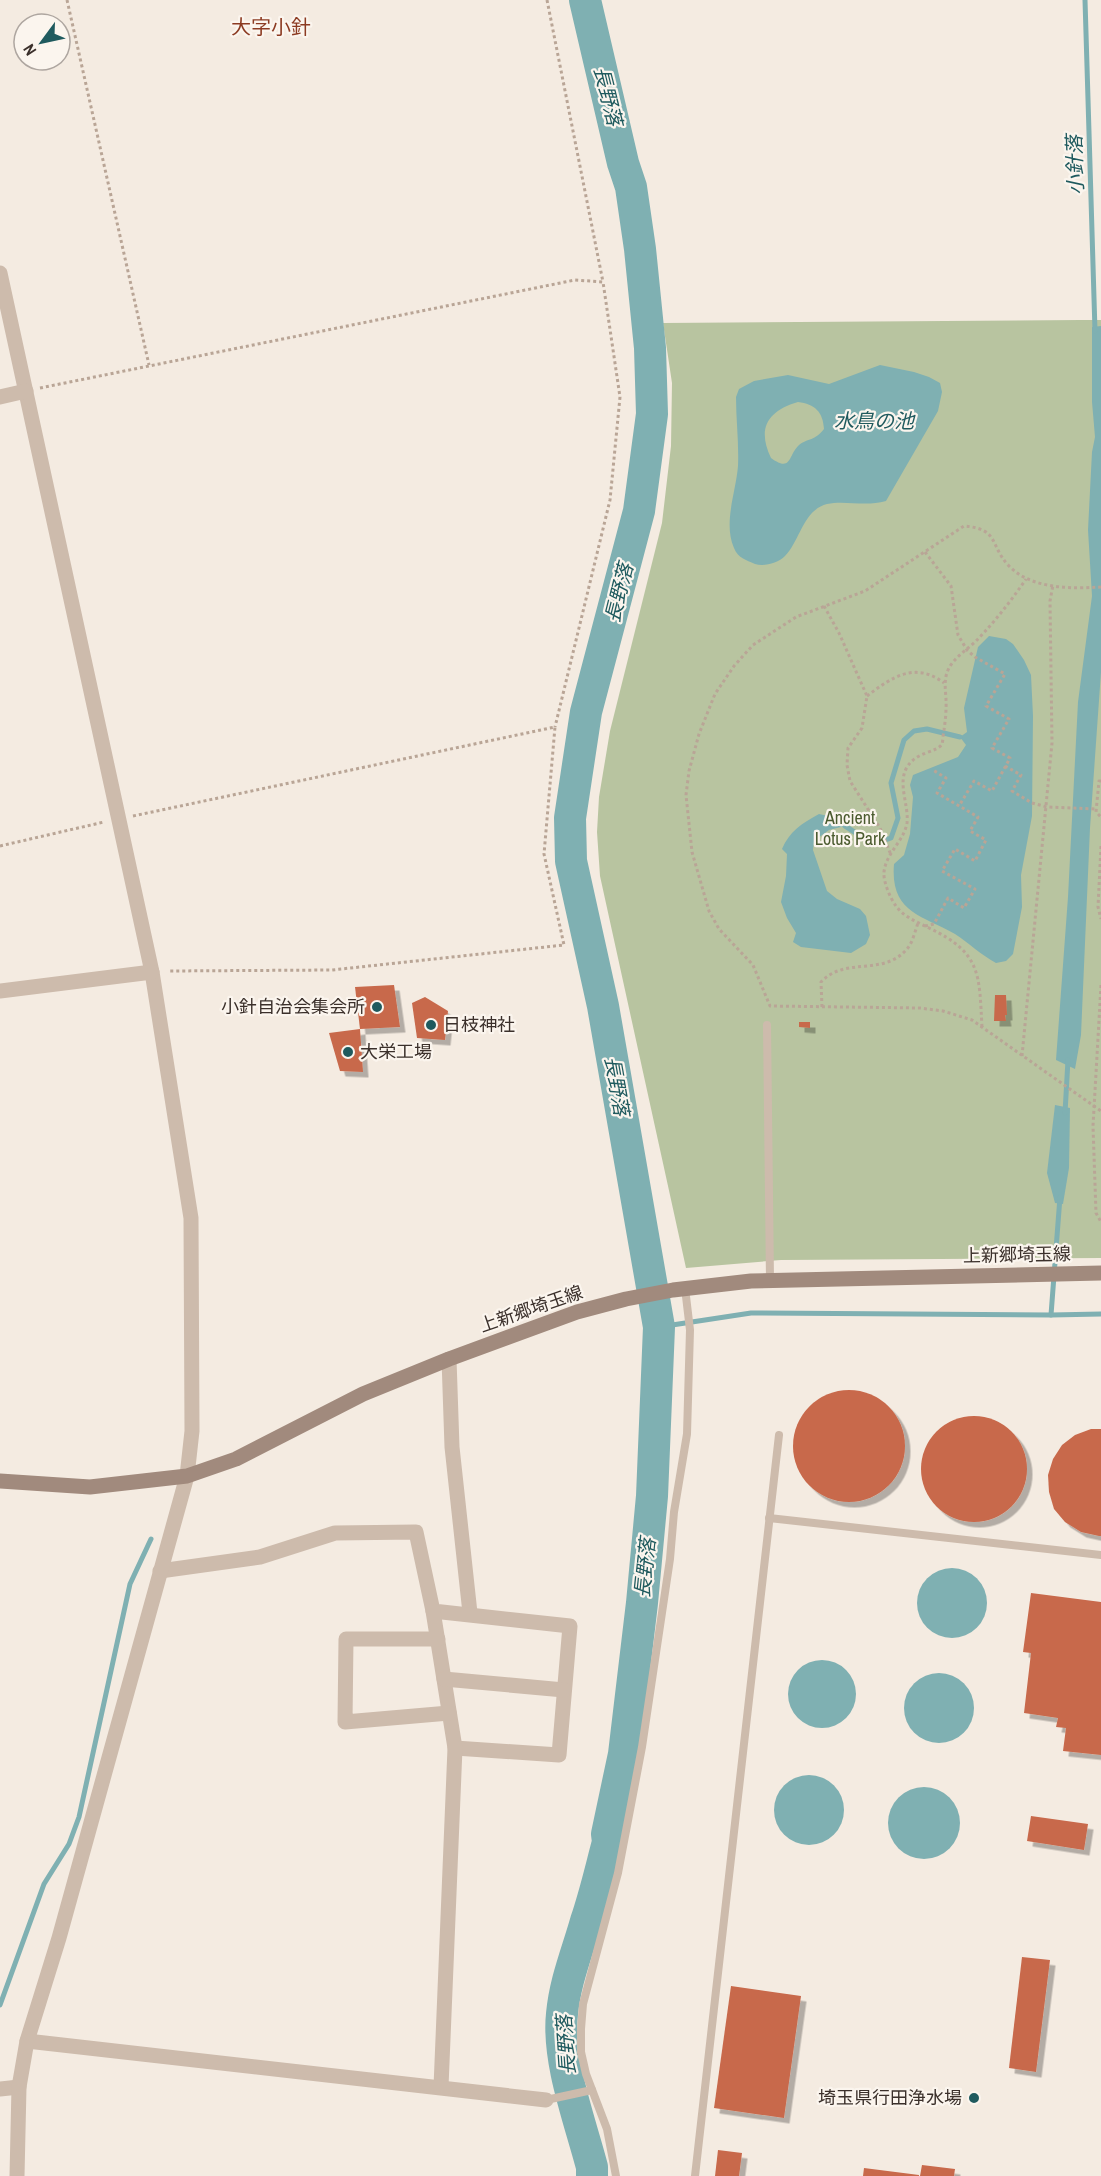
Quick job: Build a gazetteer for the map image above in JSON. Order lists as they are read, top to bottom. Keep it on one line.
{"streets":{"main road":["上新郷埼玉線"]},"districts":["大字小針"],"water":["長野落","小針落","水鳥の池"],"parks":["Ancient Lotus Park"],"places":["小針自治会集会所","日枝神社","大栄工場","埼玉県行田浄水場"],"north":"bottom left"}
